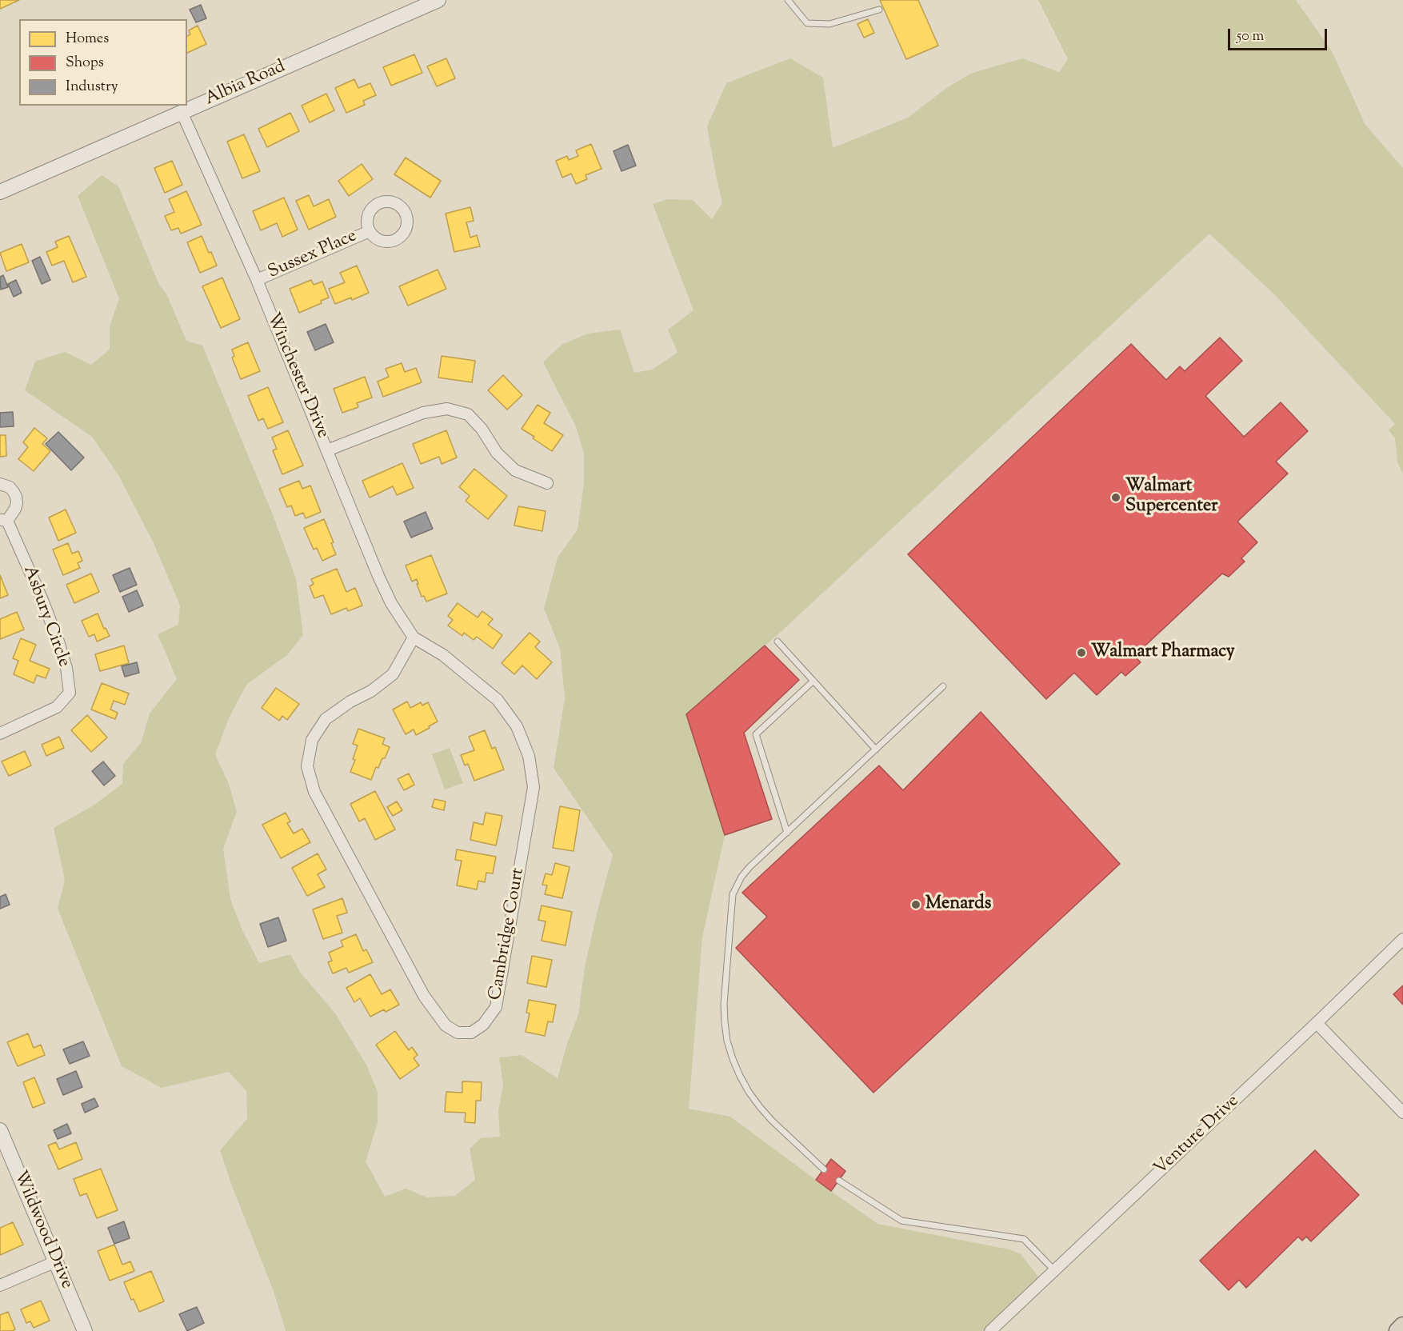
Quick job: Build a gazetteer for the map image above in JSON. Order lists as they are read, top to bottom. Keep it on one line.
{"streets":{"street":["Albia Road","Sussex Place","Winchester Drive","Asbury Circle","Cambridge Court","Venture Drive","Wildwood Drive"]},"crossings":[["Albia Road","Winchester Drive"],["Sussex Place","Winchester Drive"],["Winchester Drive","Cambridge Court"]],"places":["Walmart Supercenter","Walmart Pharmacy","Menards"],"legend":["Homes","Shops","Industry"],"scale_bar":"50 m"}
